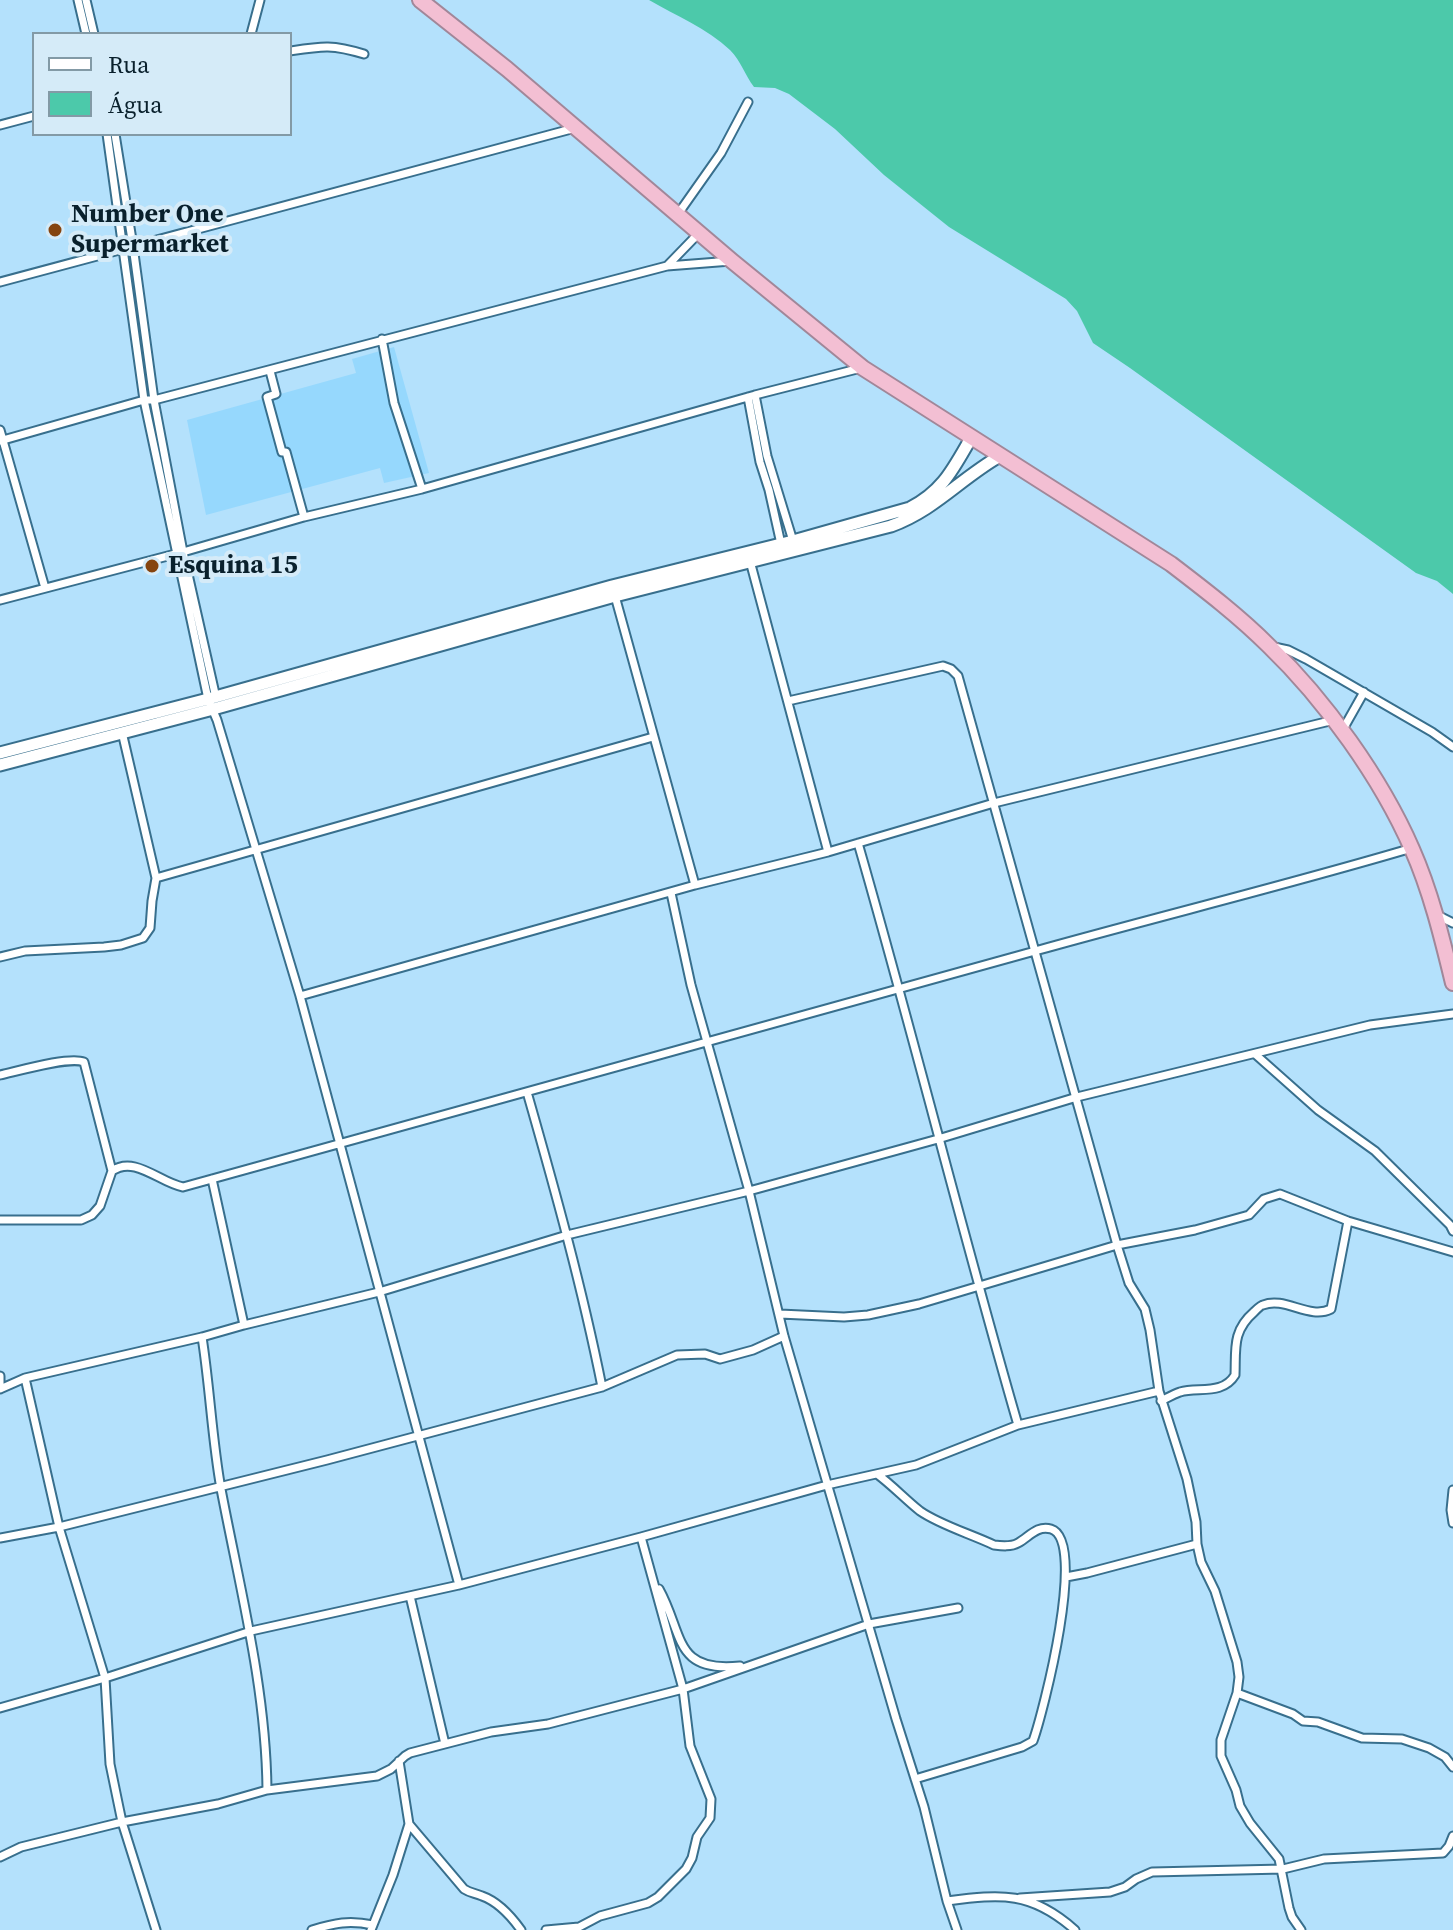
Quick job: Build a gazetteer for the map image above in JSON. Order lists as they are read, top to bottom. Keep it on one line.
{"places":["Number One Supermarket","Esquina 15"],"legend":["Rua","Água"]}
